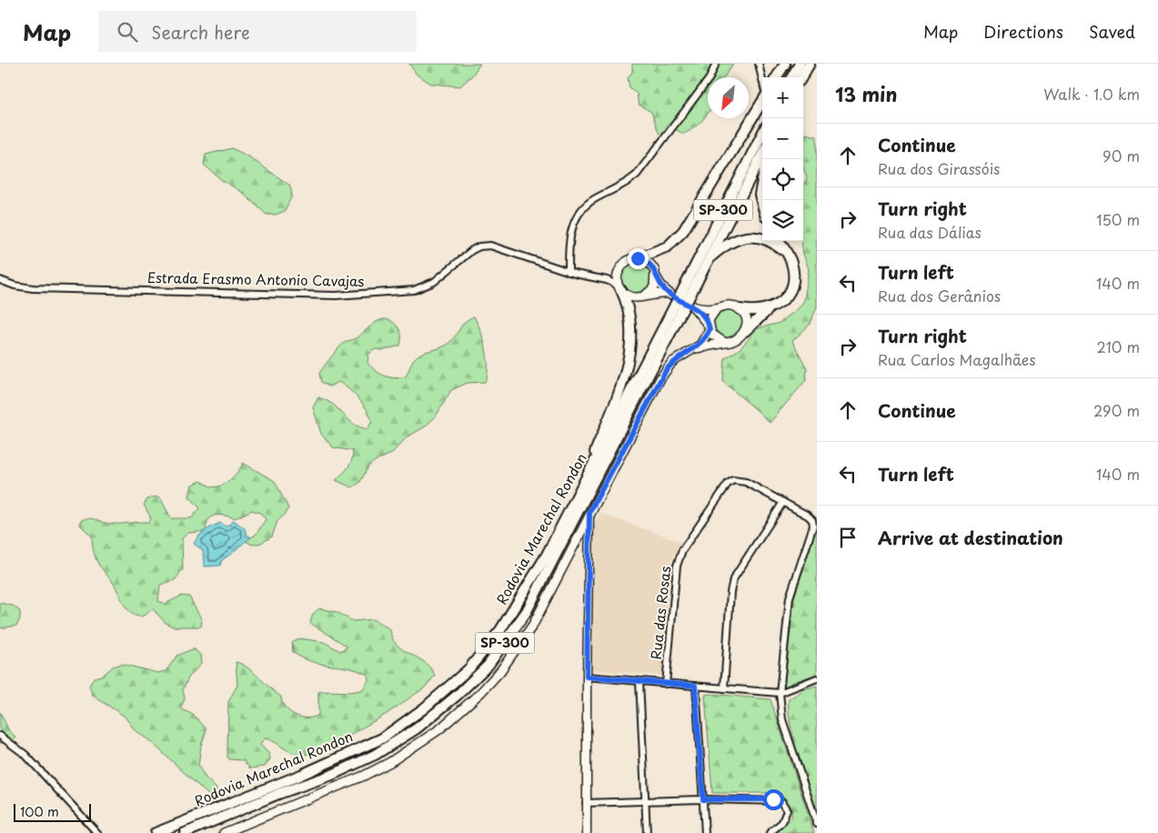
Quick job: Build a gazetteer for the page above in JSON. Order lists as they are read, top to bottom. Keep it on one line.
{"streets":{"highway":["SP-300","Rodovia Marechal Rondon"],"street":["Estrada Erasmo Antonio Cavajas","Rua das Rosas"]},"scale_bar":"100 m","north":"bottom left","page":{"header":"Map","search":"Search here","nav":["Map","Directions","Saved"],"heading":["13 min","Walk · 1.0 km"],"map_buttons":["+","−"],"list":[["Continue","Rua dos Girassóis","90 m"],["Turn right","Rua das Dálias","150 m"],["Turn left","Rua dos Gerânios","140 m"],["Turn right","Rua Carlos Magalhães","210 m"],["Continue","290 m"],["Turn left","140 m"],"Arrive at destination"],"scale":"100 m"}}
